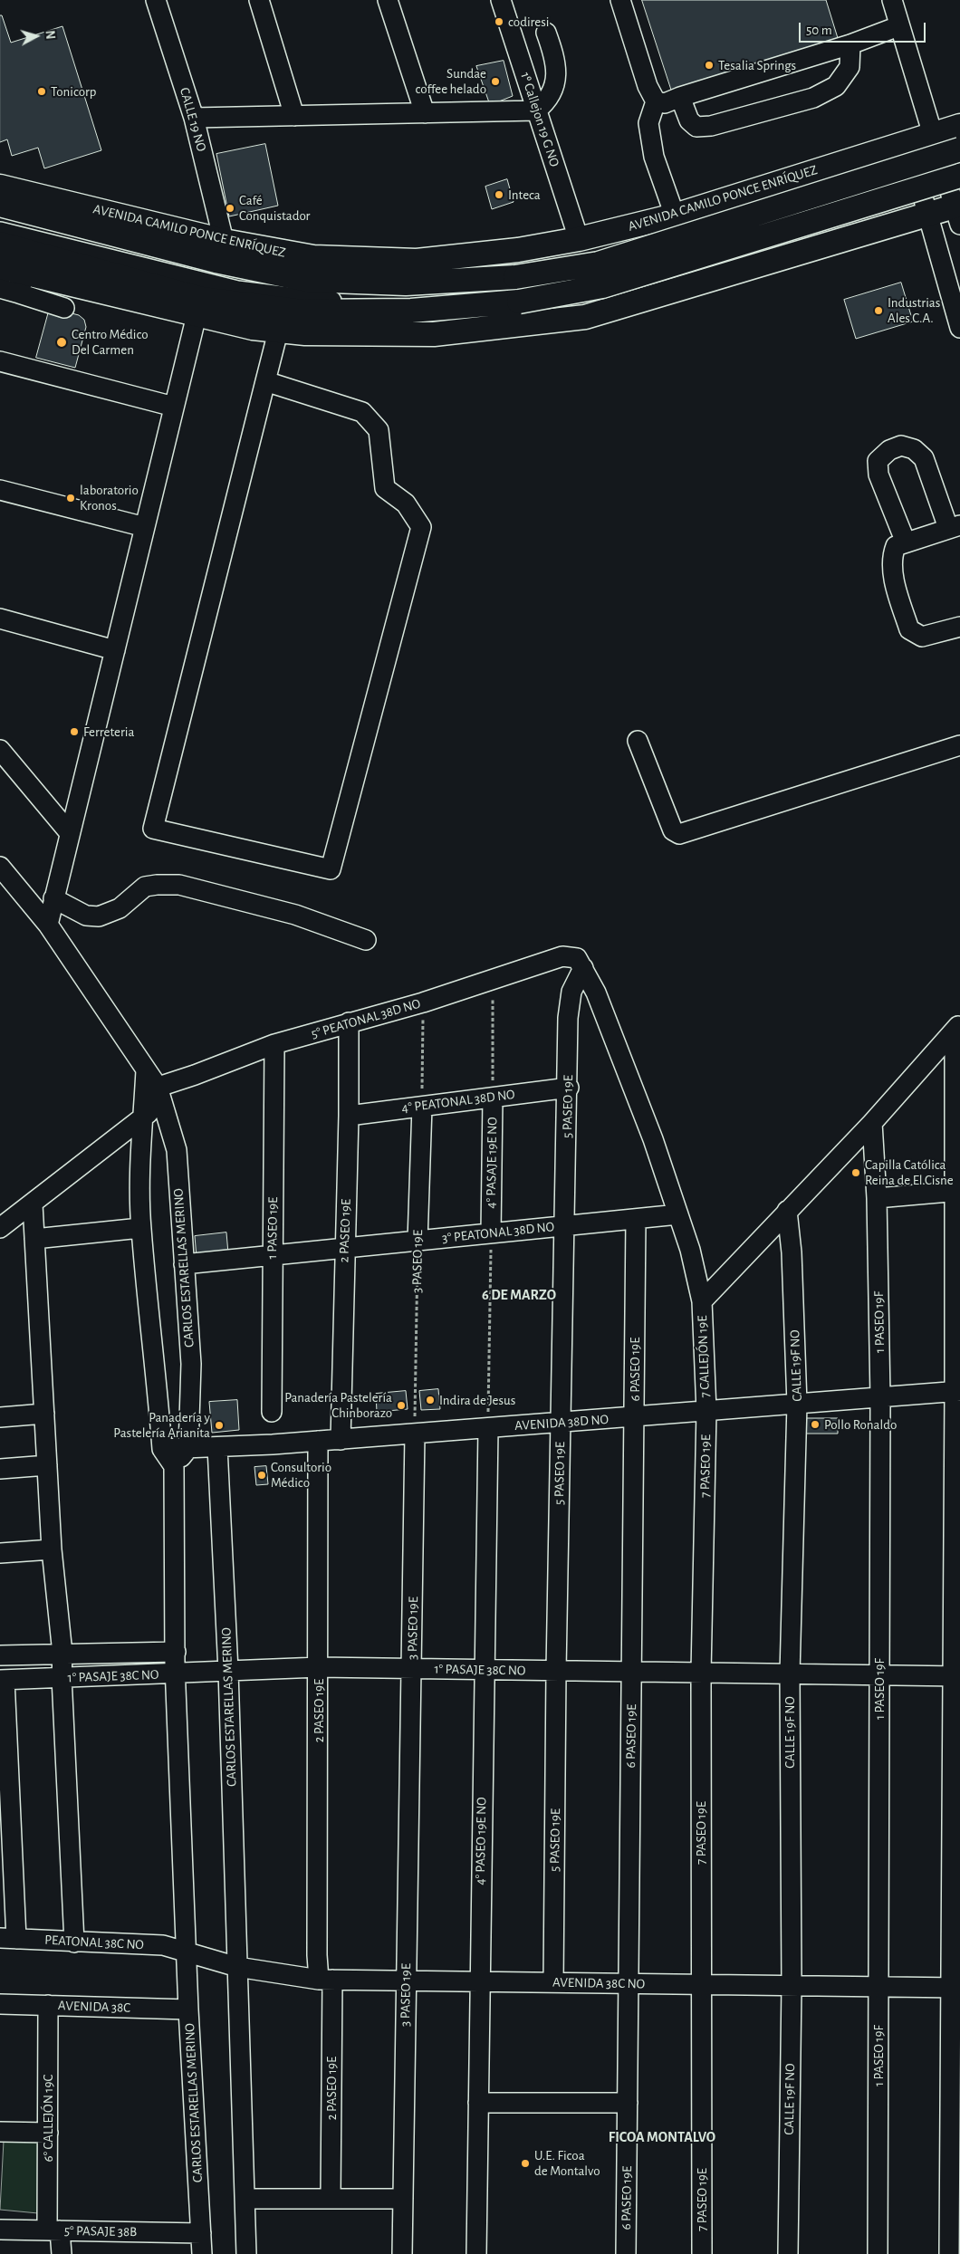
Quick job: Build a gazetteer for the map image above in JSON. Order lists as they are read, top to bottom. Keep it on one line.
{"streets":{"main road":["AVENIDA CAMILO PONCE ENRÍQUEZ"],"street":["CALLE 19 NO","1º Callejon 19 G NO","5° PEATONAL 38D NO","4° PEATONAL 38D NO","5 PASEO 19E","4° PASAJE 19E NO","1 PASEO 19E","2 PASEO 19E","3° PEATONAL 38D NO","3 PASEO 19E","CARLOS ESTARELLAS MERINO","1 PASEO 19F","7 CALLEJÓN 19E","CALLE 19F NO","6 PASEO 19E","AVENIDA 38D NO","7 PASEO 19E","1° PASAJE 38C NO","4° PASEO 19E NO","PEATONAL 38C NO","AVENIDA 38C NO","AVENIDA 38C","6° CALLEJÓN 19C","5° PASAJE 38B"]},"crossings":[["CALLE 19 NO","AVENIDA CAMILO PONCE ENRÍQUEZ"],["1º Callejon 19 G NO","AVENIDA CAMILO PONCE ENRÍQUEZ"],["5° PEATONAL 38D NO","5 PASEO 19E"],["5° PEATONAL 38D NO","4° PASAJE 19E NO"],["5° PEATONAL 38D NO","1 PASEO 19E"],["5° PEATONAL 38D NO","2 PASEO 19E"],["5° PEATONAL 38D NO","CARLOS ESTARELLAS MERINO"],["5° PEATONAL 38D NO","7 CALLEJÓN 19E"],["4° PEATONAL 38D NO","5 PASEO 19E"],["4° PEATONAL 38D NO","4° PASAJE 19E NO"],["4° PEATONAL 38D NO","2 PASEO 19E"],["4° PEATONAL 38D NO","3 PASEO 19E"],["5 PASEO 19E","3° PEATONAL 38D NO"],["5 PASEO 19E","7 CALLEJÓN 19E"],["5 PASEO 19E","AVENIDA 38D NO"],["5 PASEO 19E","1° PASAJE 38C NO"],["5 PASEO 19E","AVENIDA 38C NO"],["4° PASAJE 19E NO","3° PEATONAL 38D NO"],["1 PASEO 19E","3° PEATONAL 38D NO"],["2 PASEO 19E","3° PEATONAL 38D NO"],["2 PASEO 19E","AVENIDA 38D NO"],["2 PASEO 19E","1° PASAJE 38C NO"],["2 PASEO 19E","AVENIDA 38C NO"],["3° PEATONAL 38D NO","3 PASEO 19E"],["3° PEATONAL 38D NO","CARLOS ESTARELLAS MERINO"],["3° PEATONAL 38D NO","7 CALLEJÓN 19E"],["3° PEATONAL 38D NO","6 PASEO 19E"],["3 PASEO 19E","AVENIDA 38D NO"],["3 PASEO 19E","1° PASAJE 38C NO"],["3 PASEO 19E","AVENIDA 38C NO"],["CARLOS ESTARELLAS MERINO","AVENIDA 38D NO"],["CARLOS ESTARELLAS MERINO","1° PASAJE 38C NO"],["CARLOS ESTARELLAS MERINO","PEATONAL 38C NO"],["CARLOS ESTARELLAS MERINO","AVENIDA 38C NO"],["CARLOS ESTARELLAS MERINO","AVENIDA 38C"],["CARLOS ESTARELLAS MERINO","5° PASAJE 38B"],["1 PASEO 19F","AVENIDA 38D NO"],["1 PASEO 19F","1° PASAJE 38C NO"],["1 PASEO 19F","AVENIDA 38C NO"],["7 CALLEJÓN 19E","AVENIDA 38D NO"],["7 CALLEJÓN 19E","7 PASEO 19E"],["CALLE 19F NO","AVENIDA 38D NO"],["CALLE 19F NO","1° PASAJE 38C NO"],["CALLE 19F NO","AVENIDA 38C NO"],["6 PASEO 19E","AVENIDA 38D NO"],["6 PASEO 19E","1° PASAJE 38C NO"],["6 PASEO 19E","AVENIDA 38C NO"],["AVENIDA 38D NO","7 PASEO 19E"],["AVENIDA 38D NO","4° PASEO 19E NO"],["7 PASEO 19E","1° PASAJE 38C NO"],["7 PASEO 19E","AVENIDA 38C NO"],["1° PASAJE 38C NO","4° PASEO 19E NO"],["4° PASEO 19E NO","AVENIDA 38C NO"],["AVENIDA 38C","6° CALLEJÓN 19C"],["6° CALLEJÓN 19C","5° PASAJE 38B"]],"districts":["6 DE MARZO","FICOA MONTALVO"],"places":["codiresi","Tesalia Springs","Sundae coffee helado","Tonicorp","Inteca","Café Conquistador","Industrias Ales C.A.","Centro Médico Del Carmen","laboratorio Kronos","Ferreteria","Capilla Católica Reina de El Cisne","Indira de Jesus","Panadería Pastelería Chinborazo","Pollo Ronaldo","Panadería y Pastelería Arianita","Consultorio Médico","U.E. Ficoa de Montalvo"],"scale_bar":"50 m","north":"right"}
